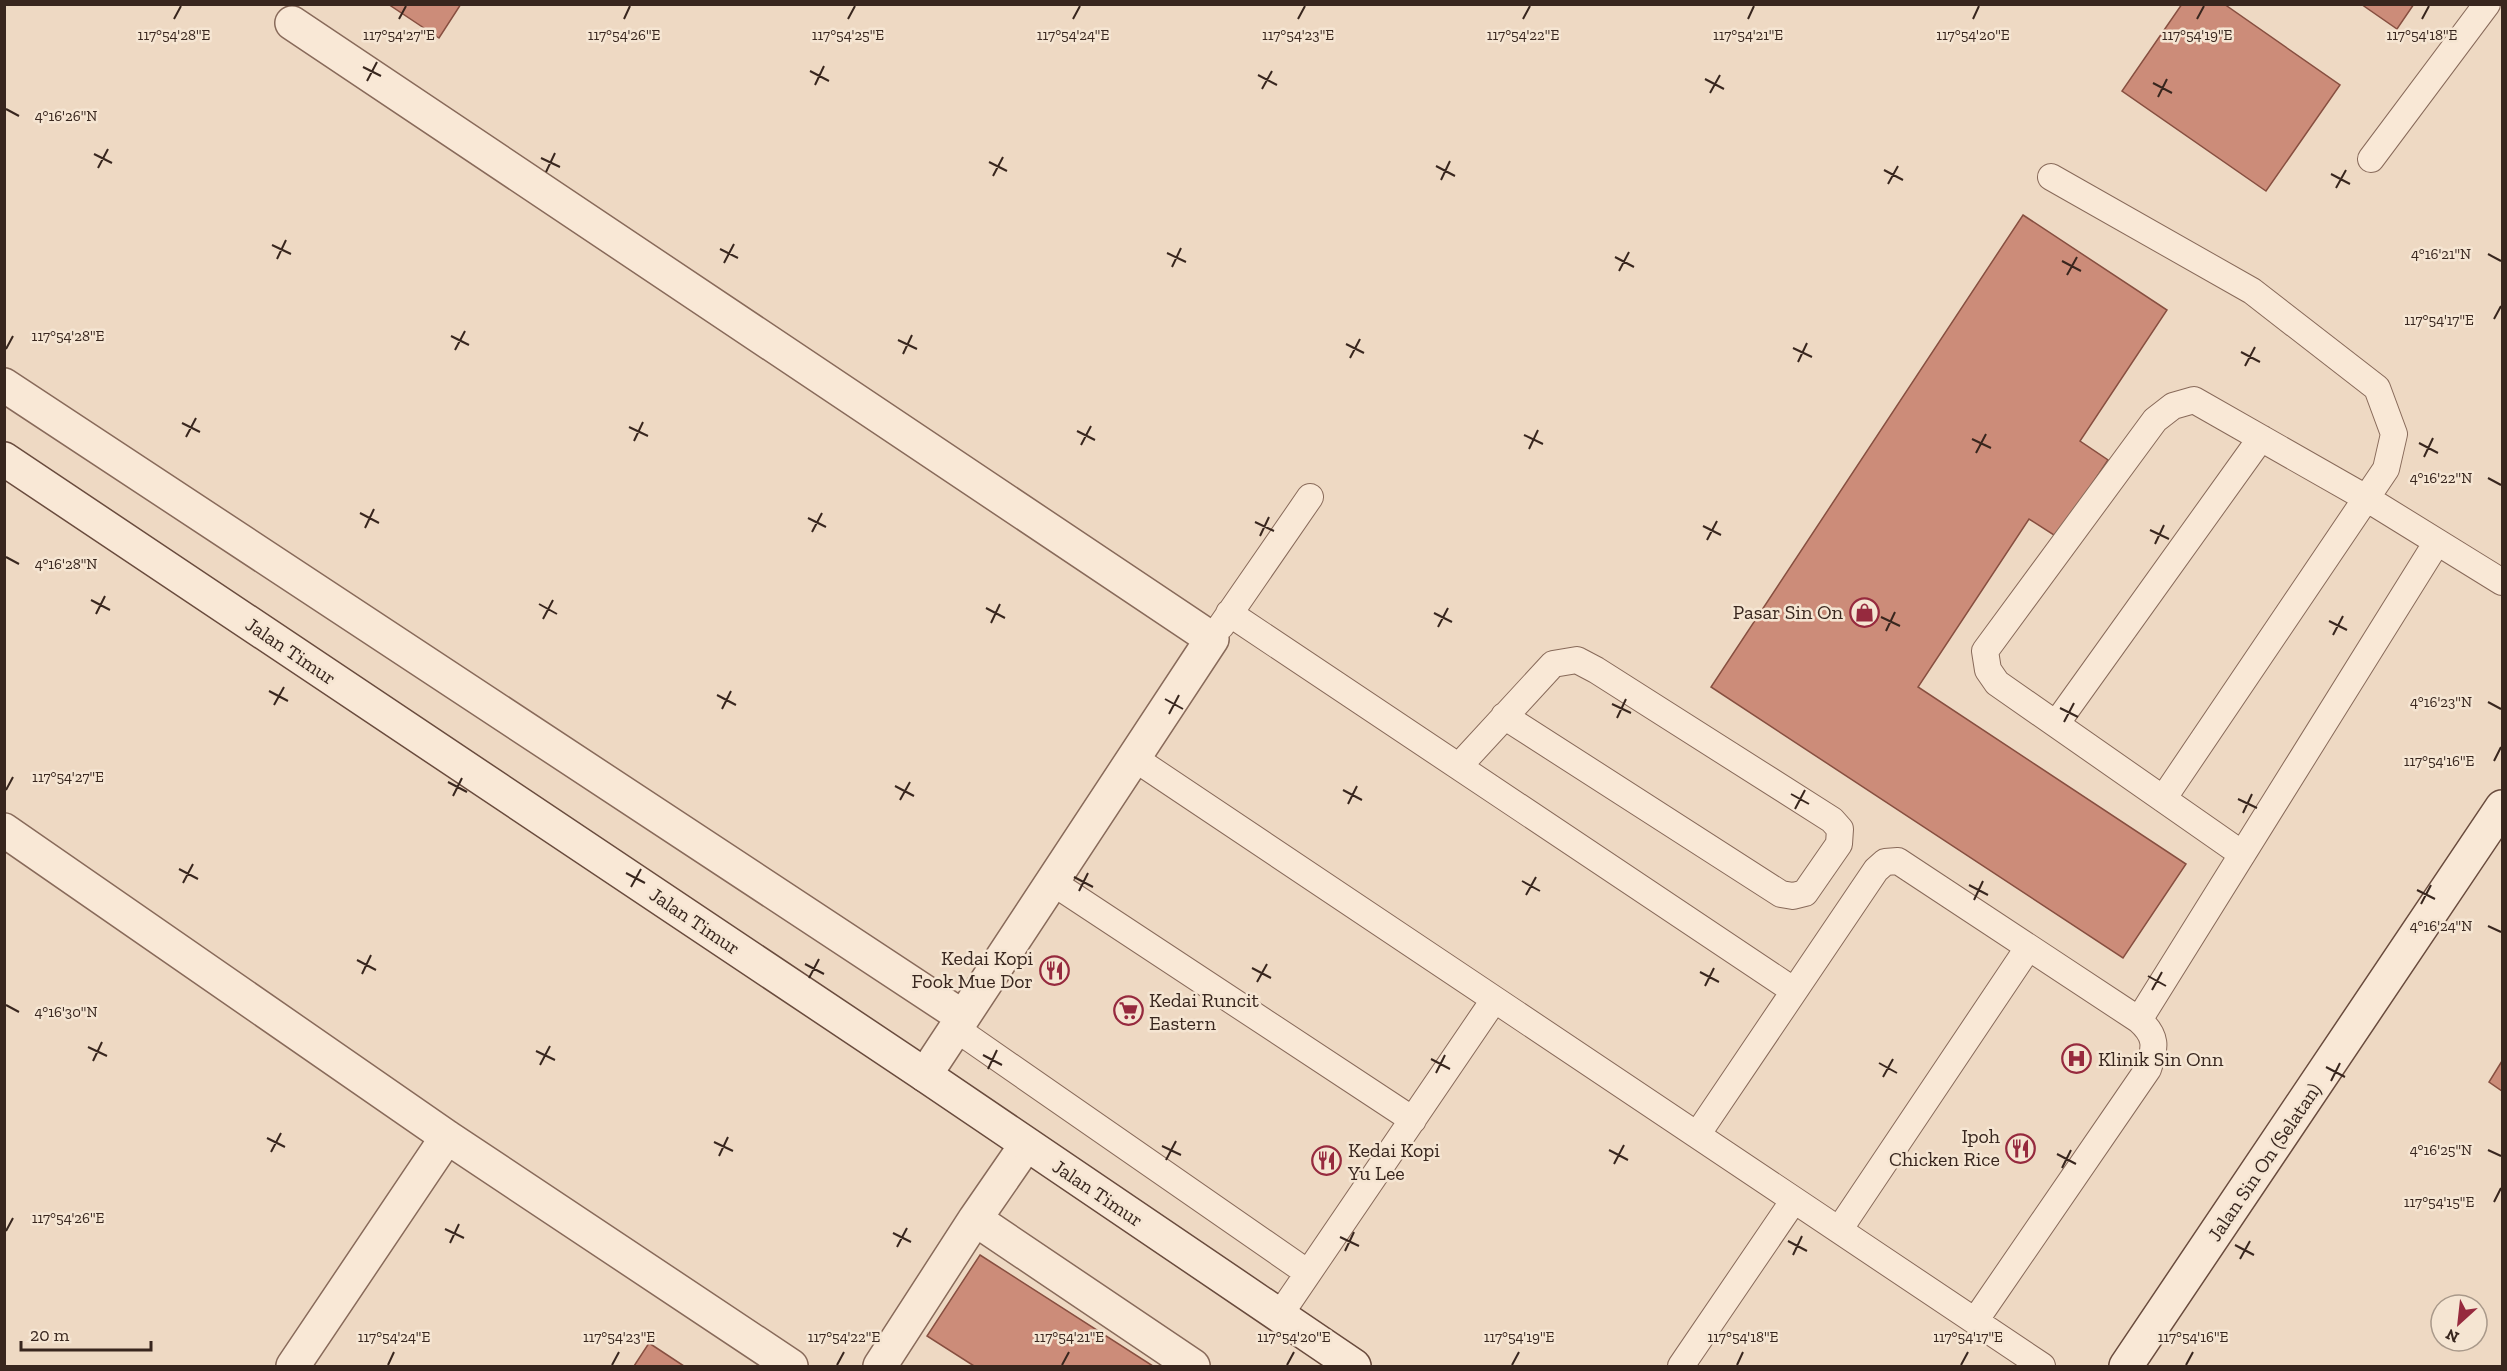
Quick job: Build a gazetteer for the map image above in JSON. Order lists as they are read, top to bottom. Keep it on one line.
{"streets":{"street":["Jalan Timur","Jalan Sin On (Selatan)"]},"places":{"shop":["Pasar Sin On"],"restaurant":["Kedai Kopi Fook Mue Dor","Ipoh Chicken Rice","Kedai Kopi Yu Lee"],"supermarket":["Kedai Runcit Eastern"],"hospital":["Klinik Sin Onn"]},"scale_bar":"20 m","north":"bottom left","coordinates":["117°54'28\"E","117°54'27\"E","117°54'26\"E","117°54'25\"E","117°54'24\"E","117°54'23\"E","117°54'22\"E","117°54'21\"E","117°54'20\"E","117°54'19\"E","117°54'18\"E","4°16'26\"N","4°16'21\"N","117°54'17\"E","4°16'22\"N","4°16'28\"N","4°16'23\"N","117°54'16\"E","4°16'24\"N","4°16'30\"N","4°16'25\"N","117°54'15\"E"]}
